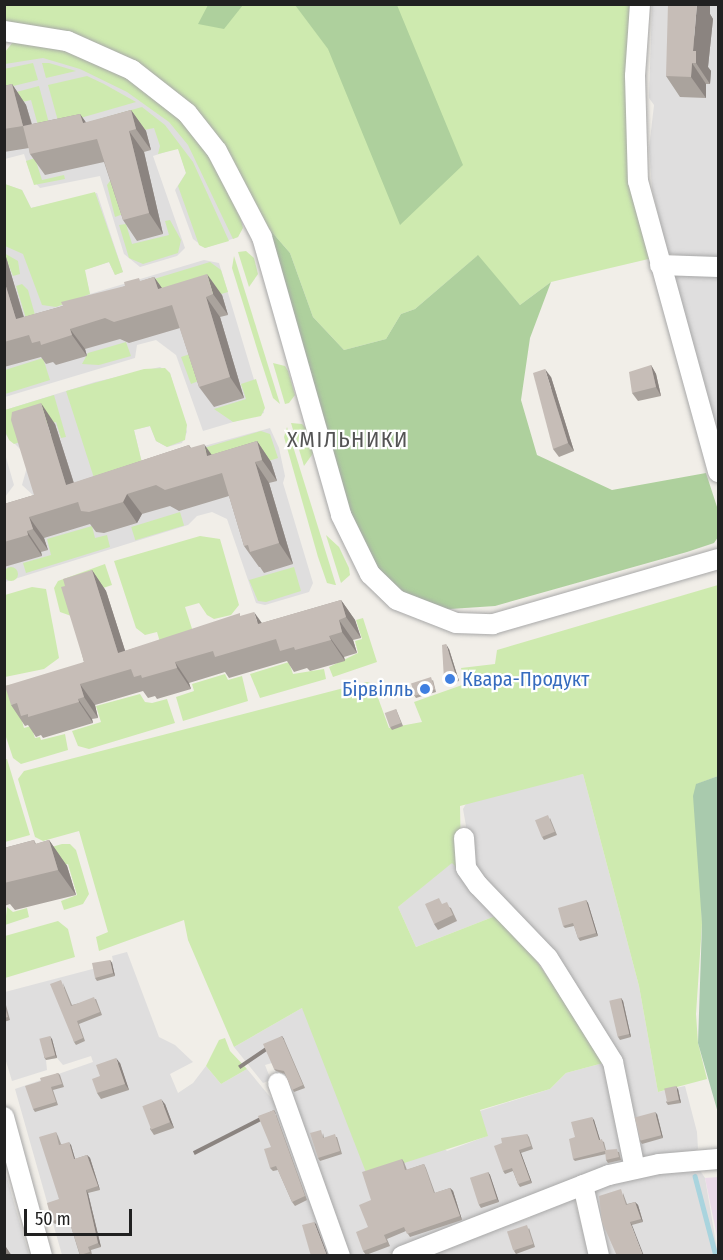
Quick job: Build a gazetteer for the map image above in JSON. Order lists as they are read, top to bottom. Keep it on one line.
{"districts":["ХМІЛЬНИКИ"],"places":["Квара-Продукт","Бірвілль"],"scale_bar":"50 m"}
